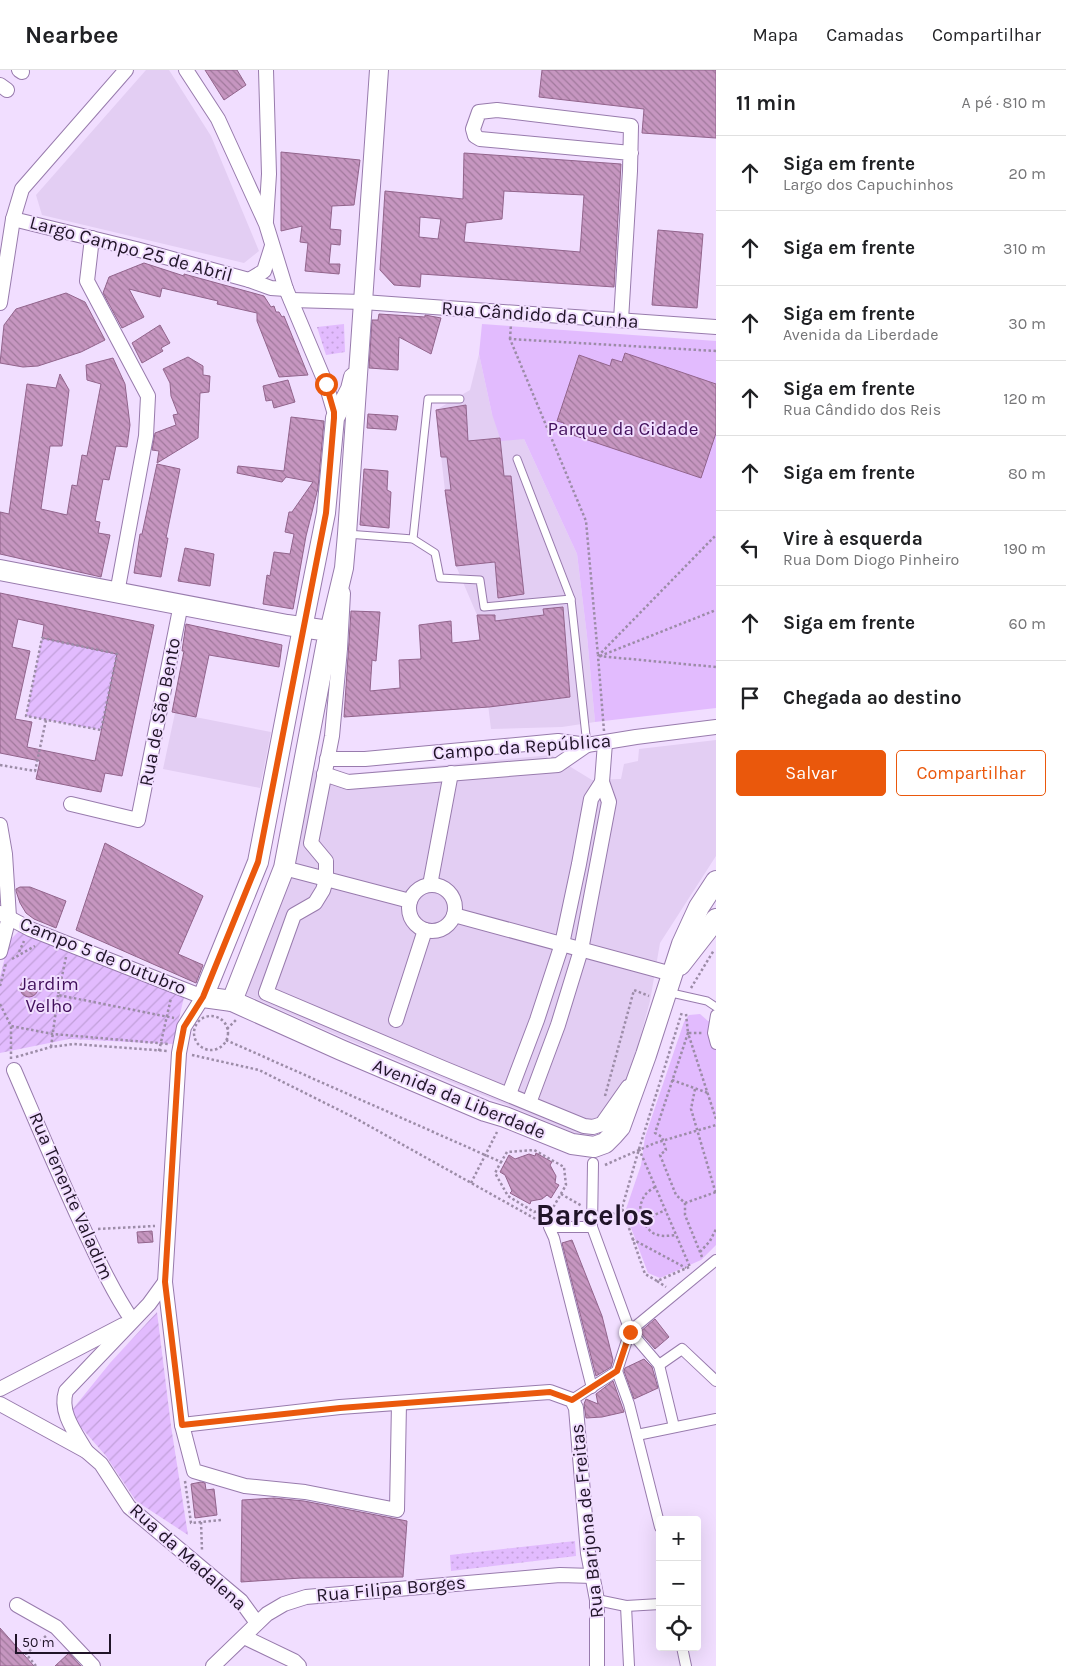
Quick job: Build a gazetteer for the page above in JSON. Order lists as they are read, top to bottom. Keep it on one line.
{"streets":{"main road":["Avenida da Liberdade"],"street":["Largo Campo 25 de Abril","Rua Cândido da Cunha","Rua de São Bento","Campo da República","Campo 5 de Outubro","Rua Tenente Valadim","Rua Barjona de Freitas","Rua da Madalena","Rua Filipa Borges"]},"crossings":[["Largo Campo 25 de Abril","Rua Cândido da Cunha"],["Campo 5 de Outubro","Avenida da Liberdade"],["Rua Barjona de Freitas","Rua Filipa Borges"],["Rua da Madalena","Rua Filipa Borges"]],"districts":["Barcelos"],"parks":["Parque da Cidade","Jardim Velho"],"scale_bar":"50 m","page":{"header":"Nearbee","nav":["Mapa","Camadas","Compartilhar"],"heading":["11 min","A pé · 810 m"],"list":[["Siga em frente","Largo dos Capuchinhos","20 m"],["Siga em frente","310 m"],["Siga em frente","Avenida da Liberdade","30 m"],["Siga em frente","Rua Cândido dos Reis","120 m"],["Siga em frente","80 m"],["Vire à esquerda","Rua Dom Diogo Pinheiro","190 m"],["Siga em frente","60 m"],"Chegada ao destino"],"buttons":["Salvar","Compartilhar"],"map_buttons":["+","−"],"scale":"50 m"}}
